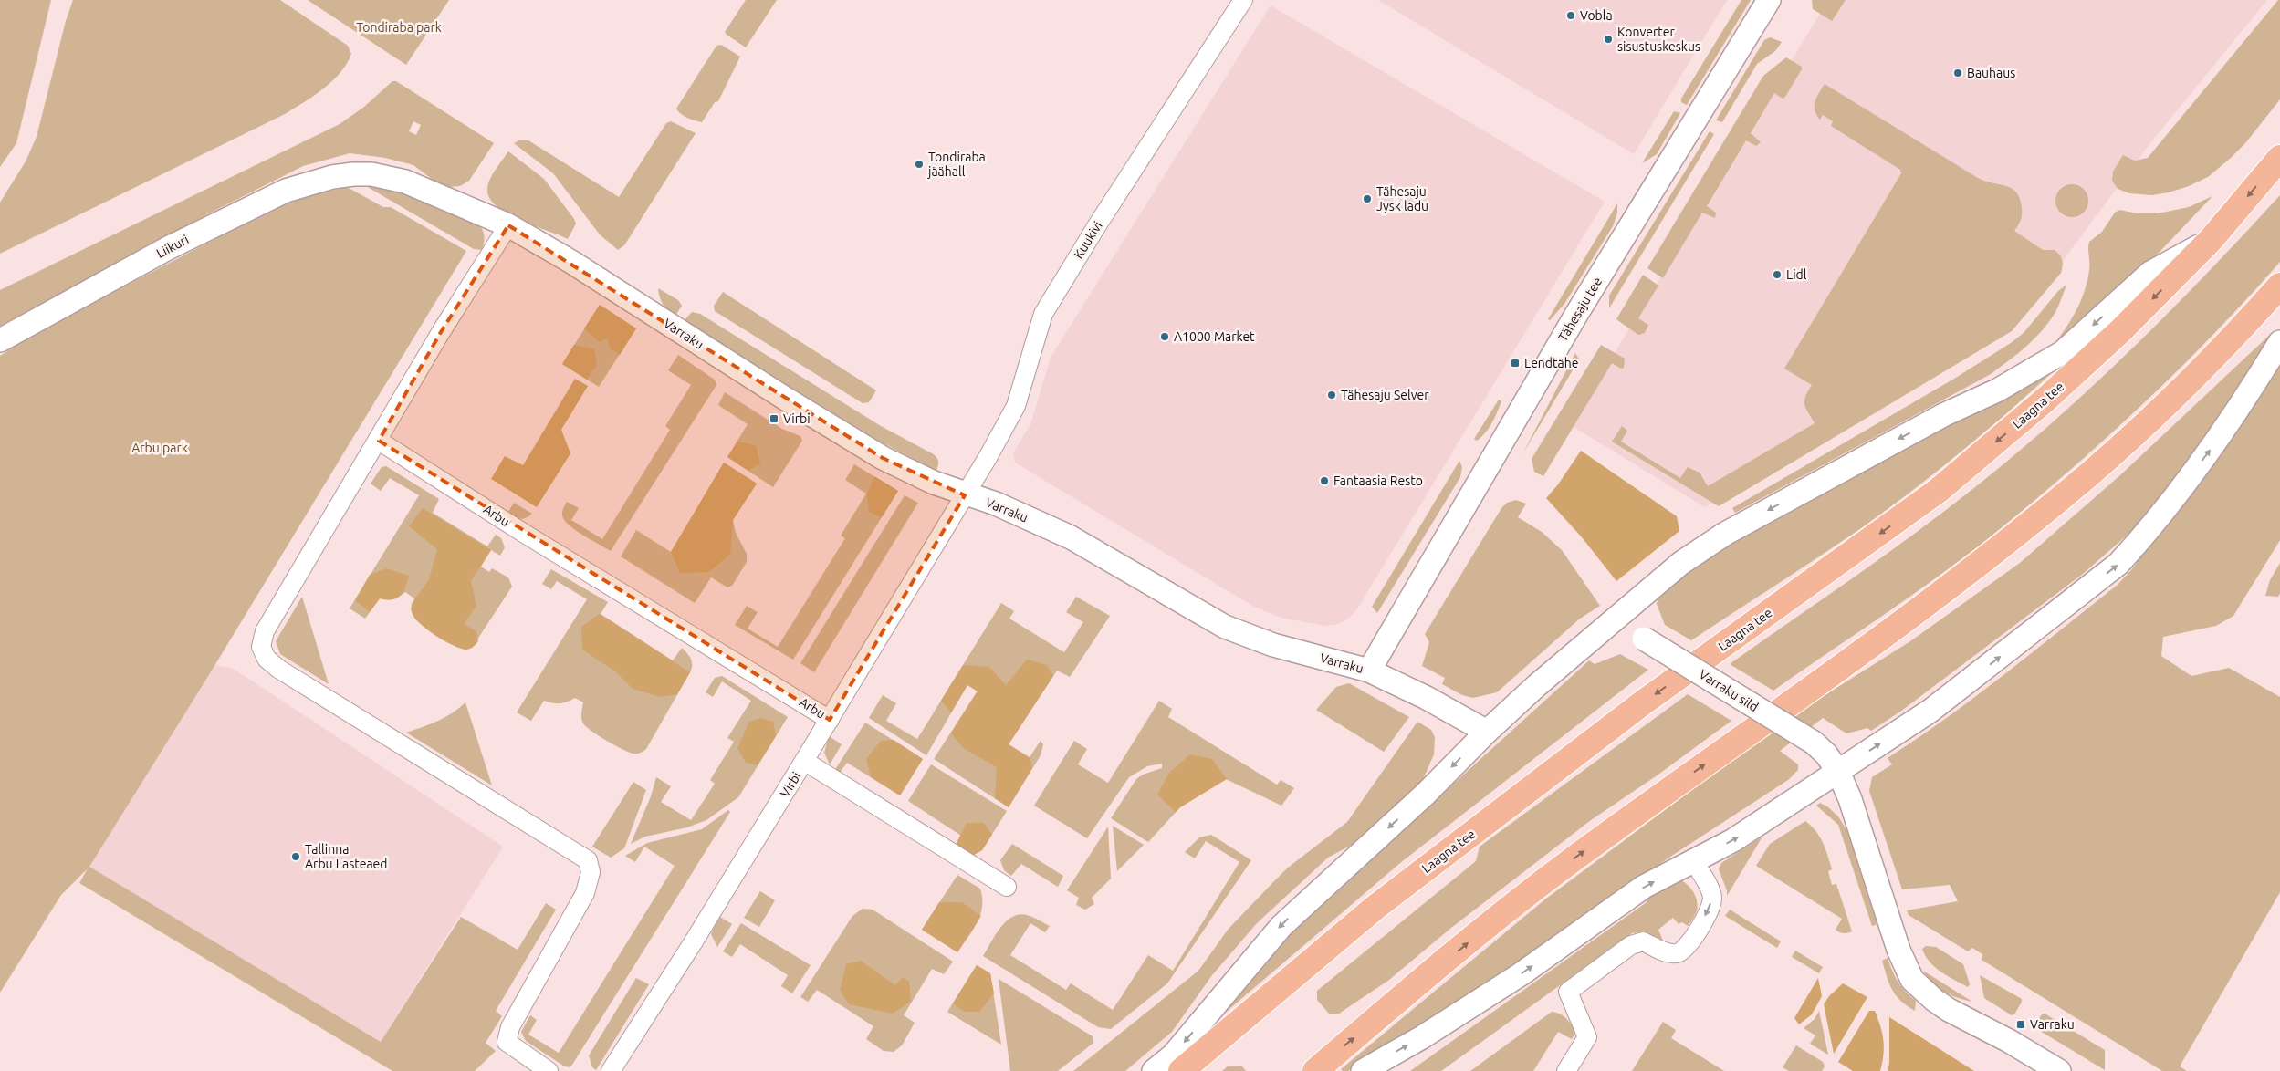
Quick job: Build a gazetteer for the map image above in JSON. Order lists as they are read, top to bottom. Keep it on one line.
{"streets":{"main road":["Laagna tee"],"street":["Kuukivi","Liikuri","Tähesaju tee","Varraku","Arbu","Varraku sild","Virbi"]},"crossings":[["Kuukivi","Varraku"],["Kuukivi","Virbi"],["Liikuri","Varraku"],["Tähesaju tee","Varraku"],["Varraku","Virbi"],["Arbu","Virbi"]],"parks":["Tondiraba park","Arbu park"],"places":{"other":["Vobla","Konverter sisustuskeskus","Bauhaus","Tondiraba jäähall","Tähesaju Jysk ladu","Lidl","A1000 Market","Tähesaju Selver","Fantaasia Resto","Tallinna Arbu Lasteaed"],"transit":["Lendtähe","Virbi","Varraku"]}}
